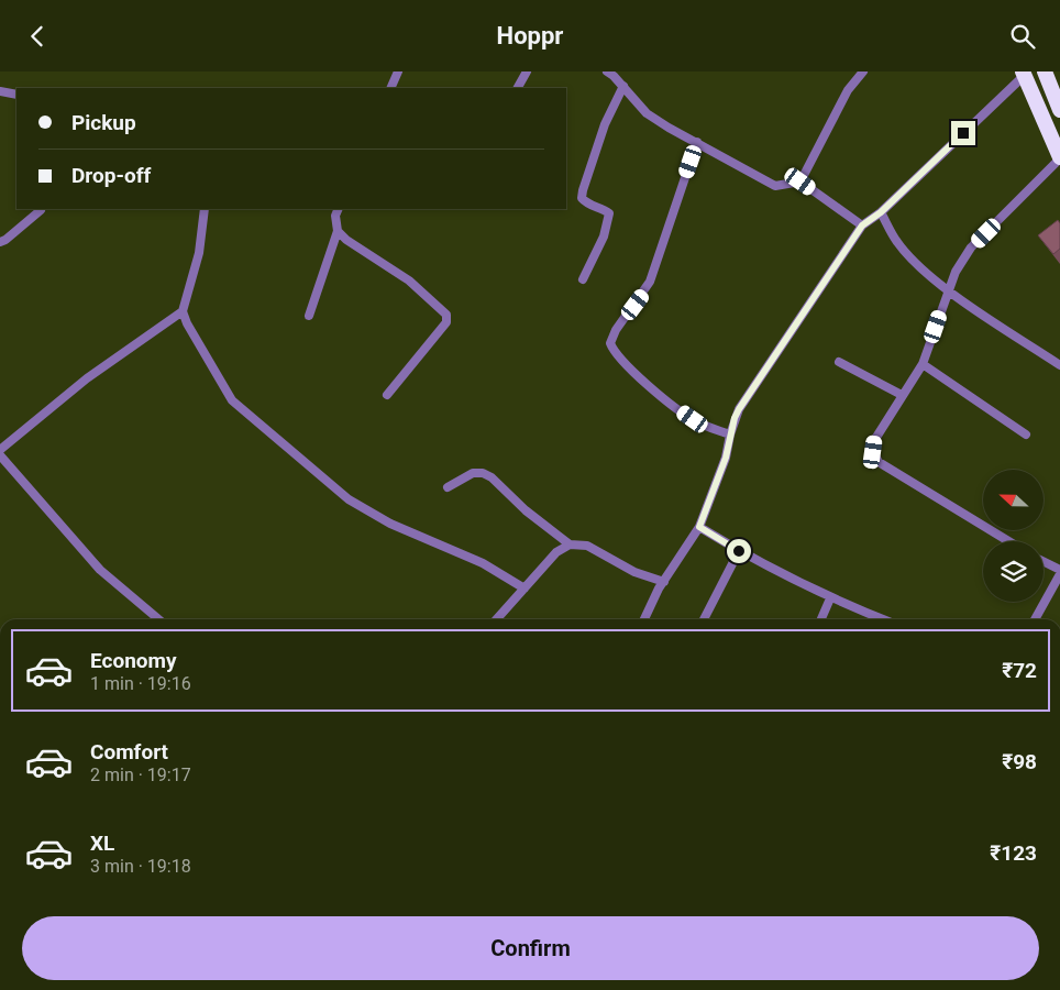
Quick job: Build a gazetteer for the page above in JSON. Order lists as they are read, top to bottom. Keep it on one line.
{"north":"left","page":{"header":"Hoppr","banner":["Pickup","Drop-off"],"list":[{"name":"Economy","note":"1 min · 19:16","value":"₹72"},{"name":"Comfort","note":"2 min · 19:17","value":"₹98"},{"name":"XL","note":"3 min · 19:18","value":"₹123"}],"buttons":"Confirm"}}
